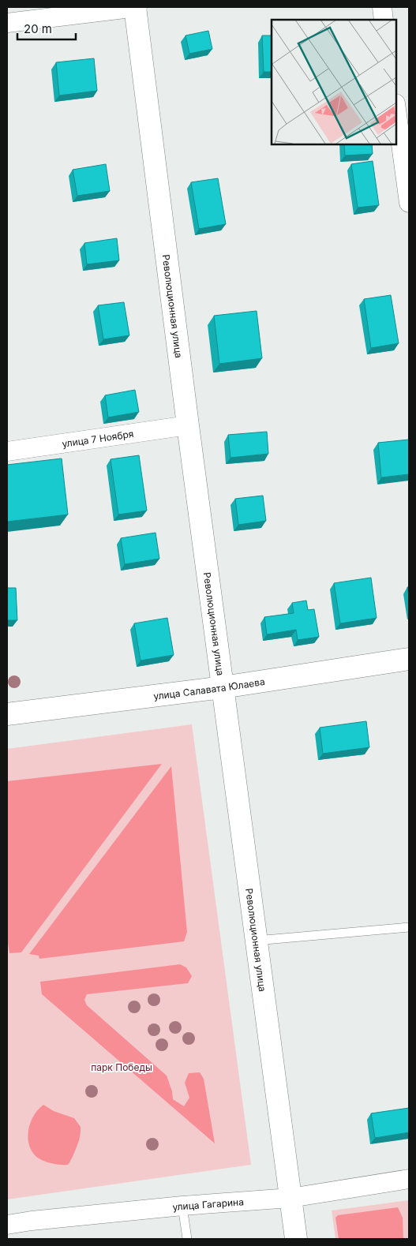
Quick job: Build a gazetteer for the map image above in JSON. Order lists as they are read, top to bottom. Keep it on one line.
{"streets":{"street":["Революционная улица","улица 7 Ноября","улица Салавата Юлаева","улица Гагарина"]},"crossings":[["Революционная улица","улица 7 Ноября"],["Революционная улица","улица Салавата Юлаева"],["Революционная улица","улица Гагарина"]],"parks":["парк Победы"],"scale_bar":"20 m"}
